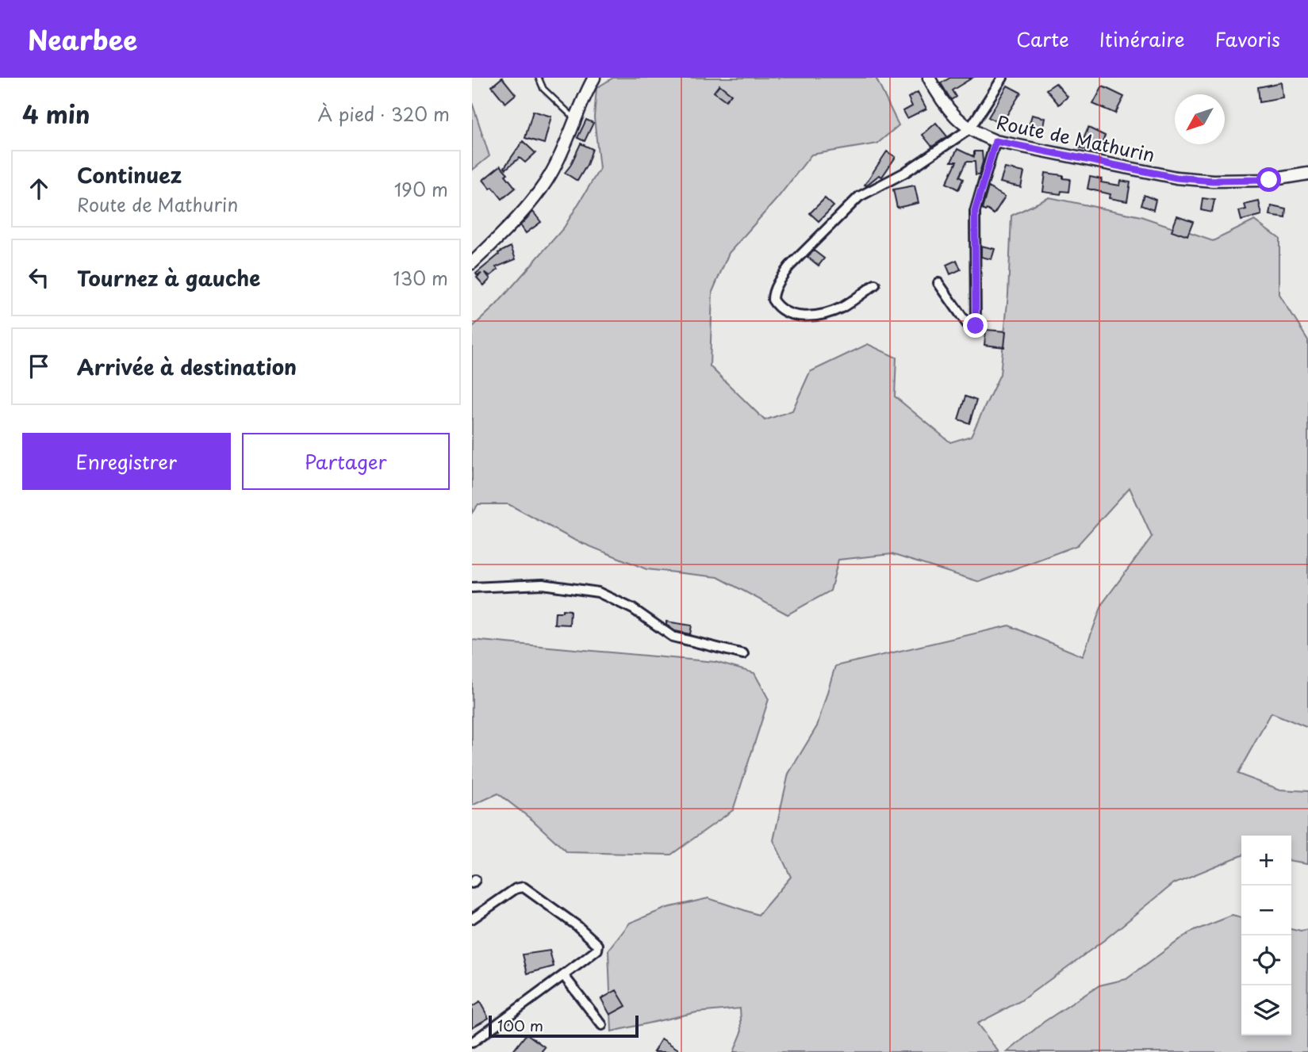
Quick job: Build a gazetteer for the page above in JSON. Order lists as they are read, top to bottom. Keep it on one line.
{"streets":{"street":["Route de Mathurin"]},"scale_bar":"100 m","north":"bottom left","page":{"header":"Nearbee","nav":["Carte","Itinéraire","Favoris"],"heading":["4 min","À pied · 320 m"],"list":[["Continuez","Route de Mathurin","190 m"],["Tournez à gauche","130 m"],"Arrivée à destination"],"buttons":["Enregistrer","Partager"],"map_buttons":["+","−"],"scale":"100 m"}}
